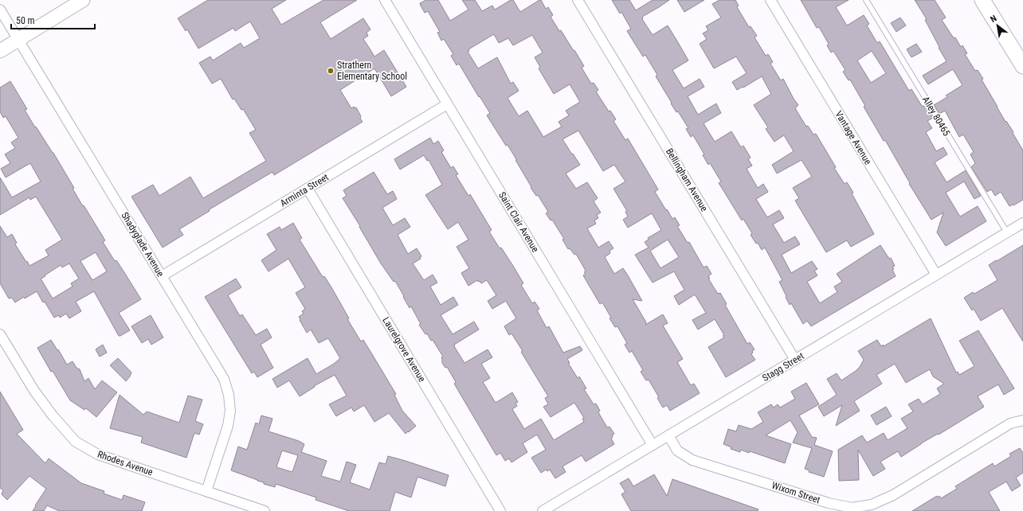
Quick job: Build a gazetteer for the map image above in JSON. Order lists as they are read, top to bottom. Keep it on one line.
{"streets":{"street":["Vantage Avenue","Bellingham Avenue","Arminta Street","Saint Clair Avenue","Shadyglade Avenue","Laurelgrove Avenue","Stagg Street","Rhodes Avenue","Wixom Street"],"lane":["Alley 80465"]},"crossings":[["Alley 80465","Stagg Street"],["Vantage Avenue","Stagg Street"],["Bellingham Avenue","Stagg Street"],["Arminta Street","Saint Clair Avenue"],["Arminta Street","Shadyglade Avenue"],["Arminta Street","Laurelgrove Avenue"],["Saint Clair Avenue","Stagg Street"],["Shadyglade Avenue","Rhodes Avenue"],["Stagg Street","Wixom Street"]],"places":["Strathern Elementary School"],"scale_bar":"50 m","north":"top left"}
